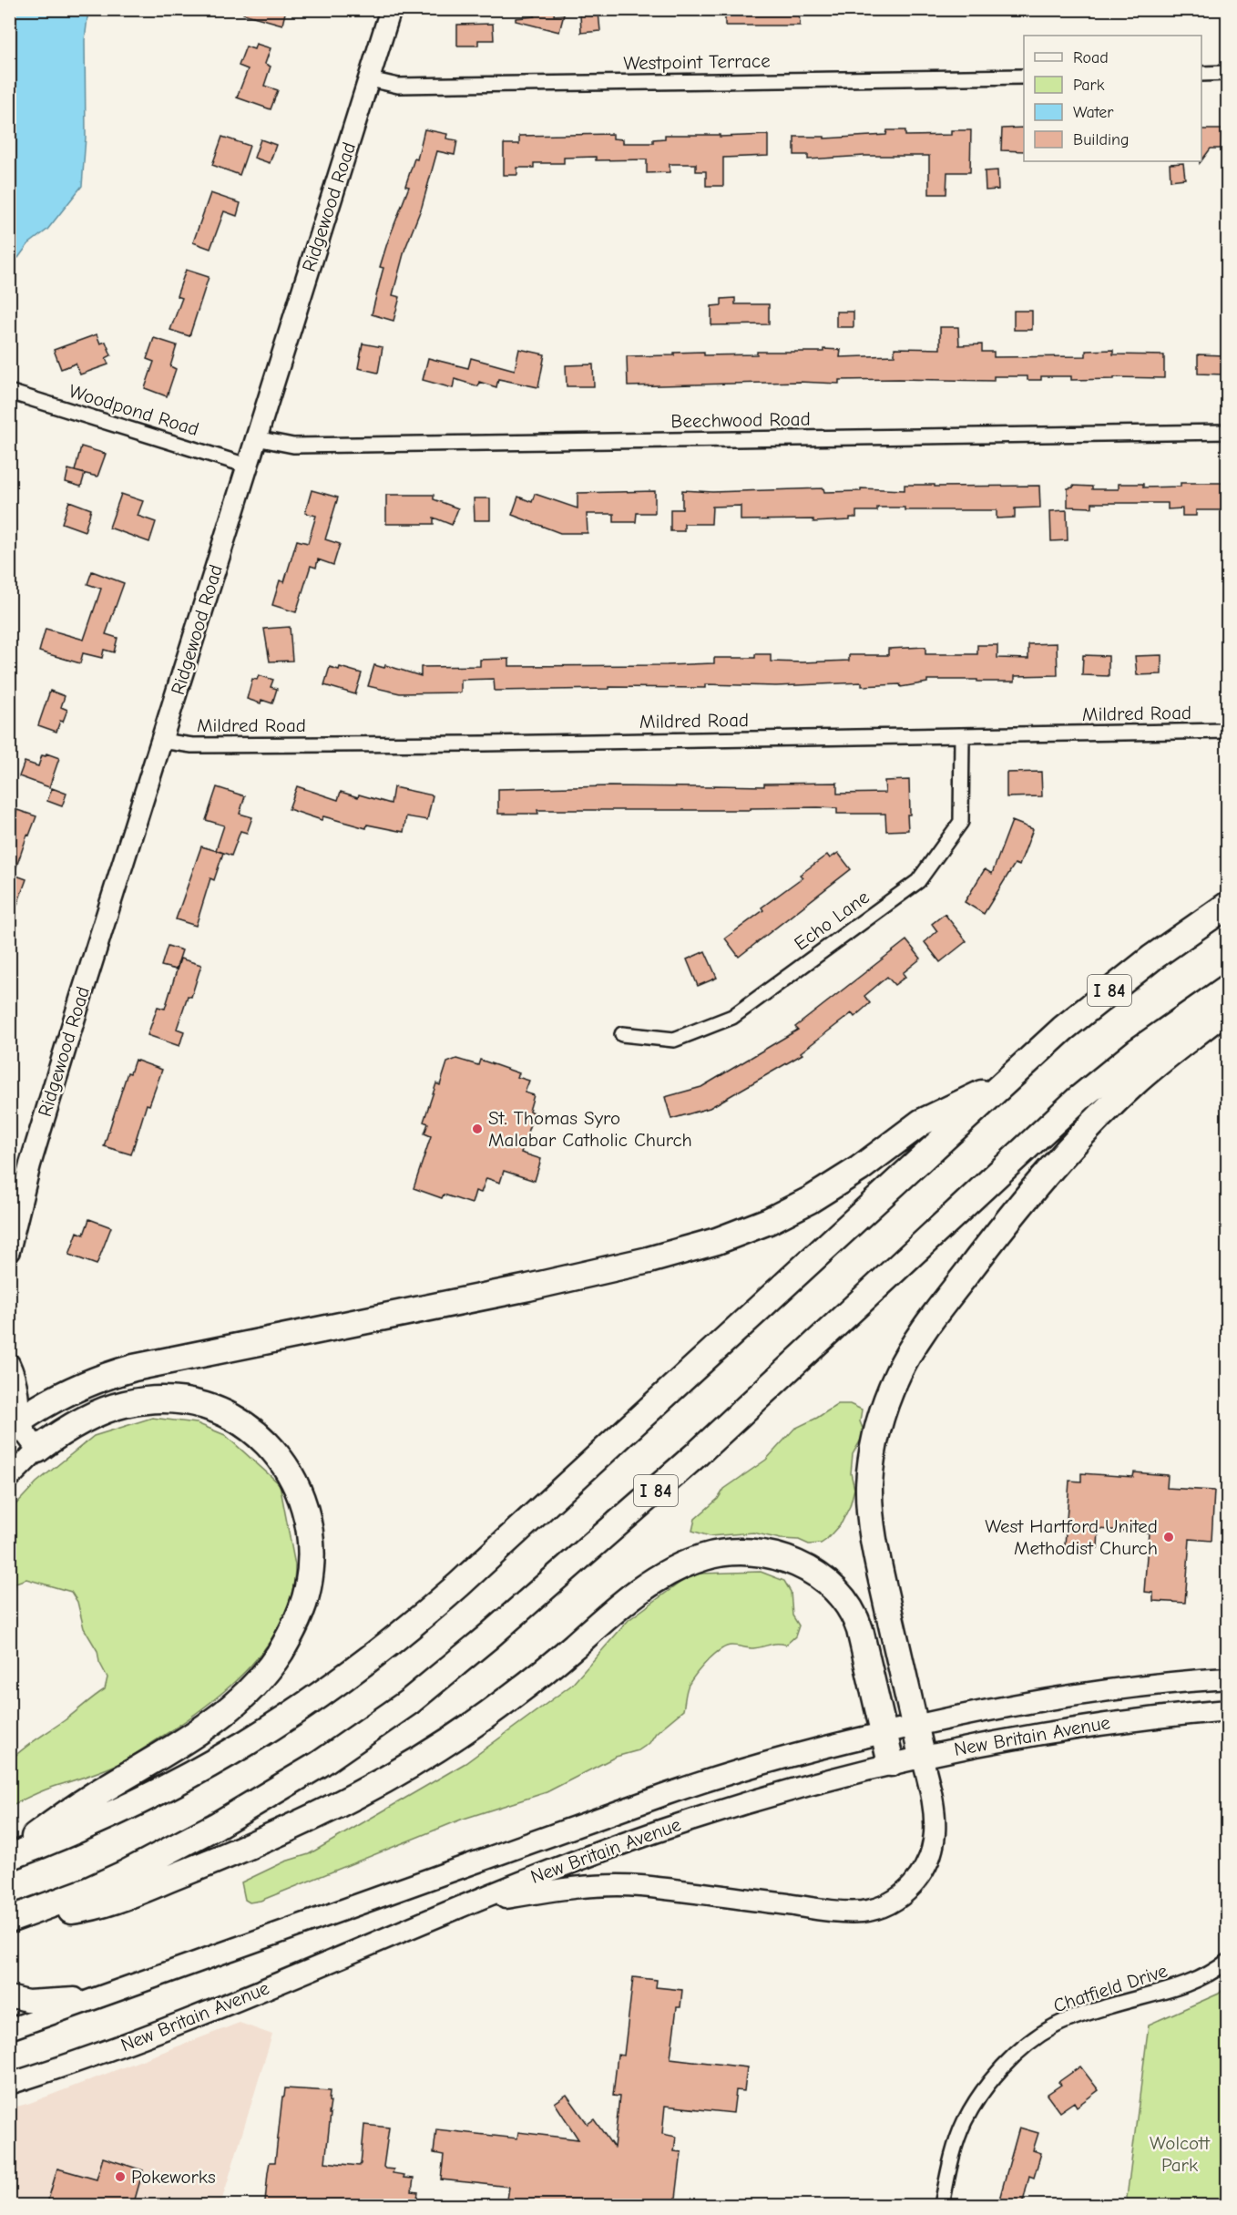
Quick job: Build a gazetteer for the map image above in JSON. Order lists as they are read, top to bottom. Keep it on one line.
{"streets":{"highway":["I 84"],"main road":["Ridgewood Road","New Britain Avenue"],"street":["Westpoint Terrace","Woodpond Road","Beechwood Road","Mildred Road","Echo Lane","Chatfield Drive"]},"crossings":[["Westpoint Terrace","Ridgewood Road"],["Ridgewood Road","Woodpond Road"],["Ridgewood Road","Beechwood Road"],["Ridgewood Road","Mildred Road"],["Mildred Road","Echo Lane"]],"parks":["Wolcott Park"],"places":["St. Thomas Syro Malabar Catholic Church","West Hartford United Methodist Church","Pokeworks"],"legend":["Road","Park","Water","Building"]}
